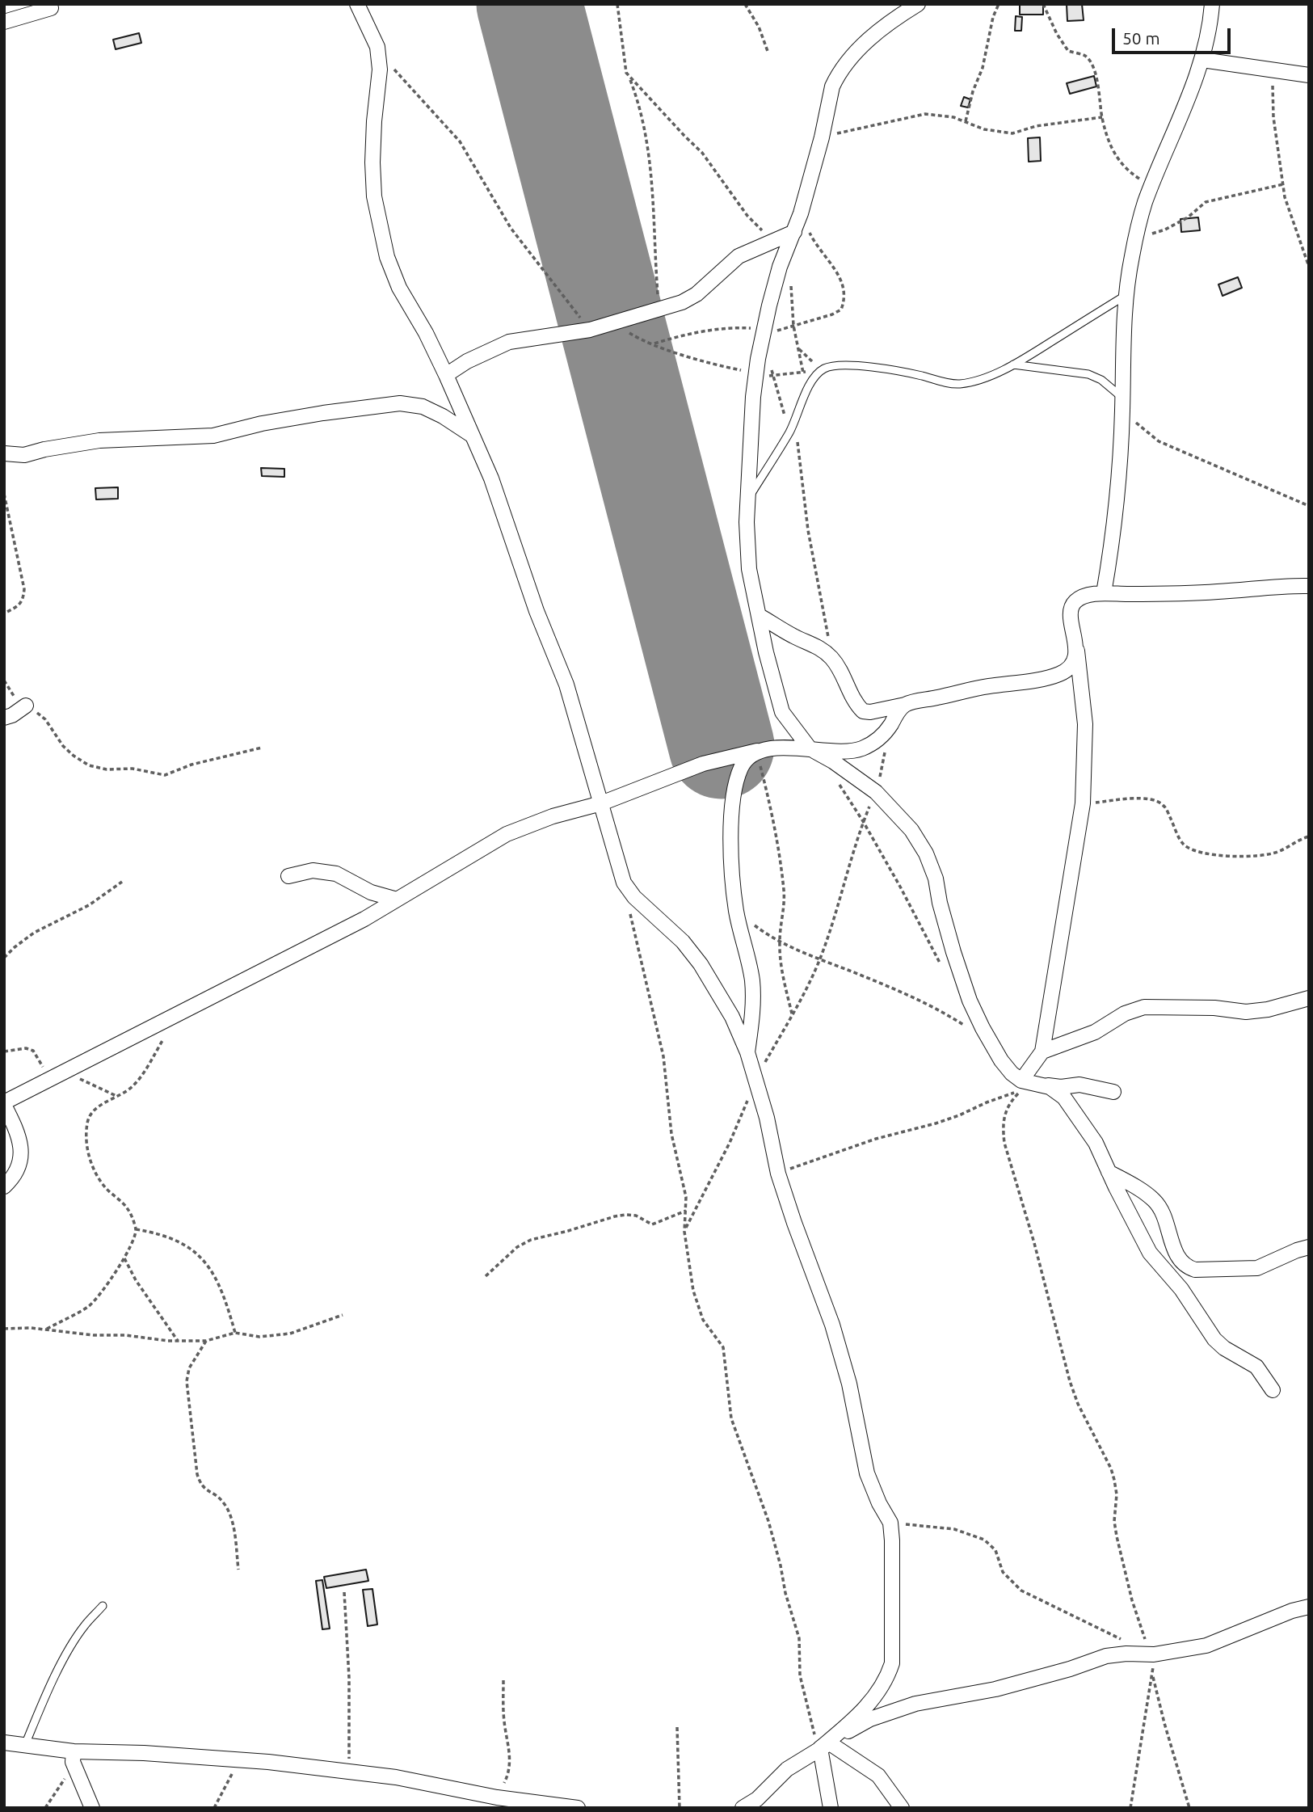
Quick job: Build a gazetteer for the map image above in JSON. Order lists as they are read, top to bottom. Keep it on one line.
{"scale_bar":"50 m"}
